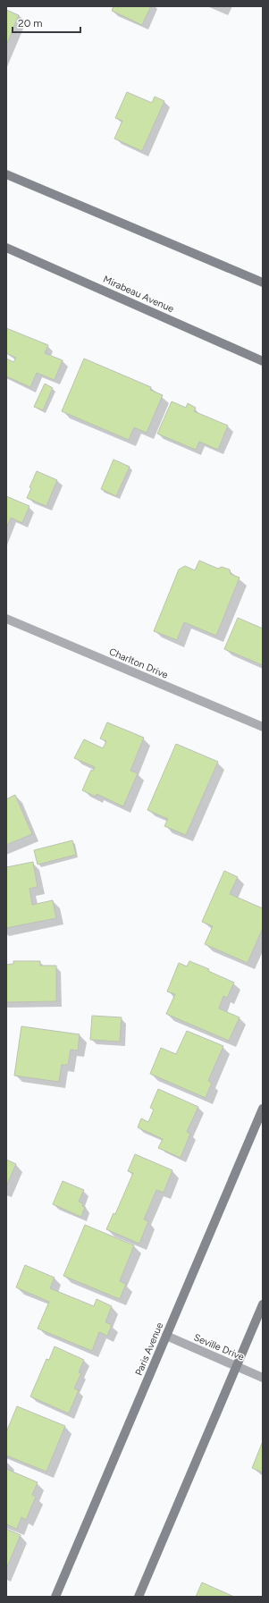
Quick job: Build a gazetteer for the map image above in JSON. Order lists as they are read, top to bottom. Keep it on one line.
{"streets":{"street":["Mirabeau Avenue","Charlton Drive","Seville Drive","Paris Avenue"]},"crossings":[["Seville Drive","Paris Avenue"]],"scale_bar":"20 m"}
